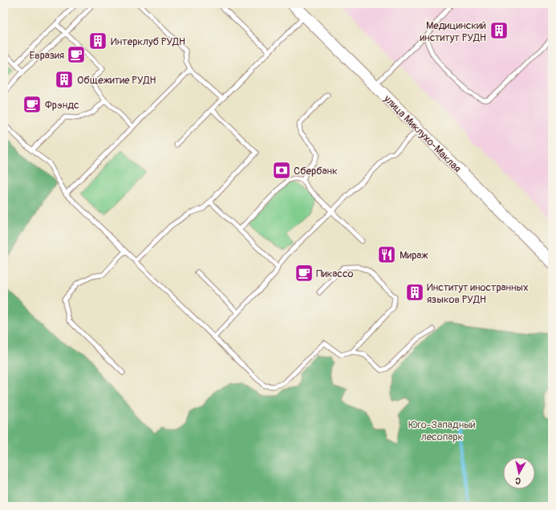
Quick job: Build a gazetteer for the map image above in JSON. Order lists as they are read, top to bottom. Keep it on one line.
{"streets":{"main road":["улица Миклухо-Маклая"]},"parks":["Юго-Западный лесопарк"],"places":{"building":["Медицинский институт РУДН","Интерклуб РУДН","Общежитие РУДН","Институт иностранных языков РУДН"],"cafe":["Евразия","Фрэндс","Пикассо"],"bank":["Сбербанк"],"restaurant":["Мираж"]},"north":"bottom"}
